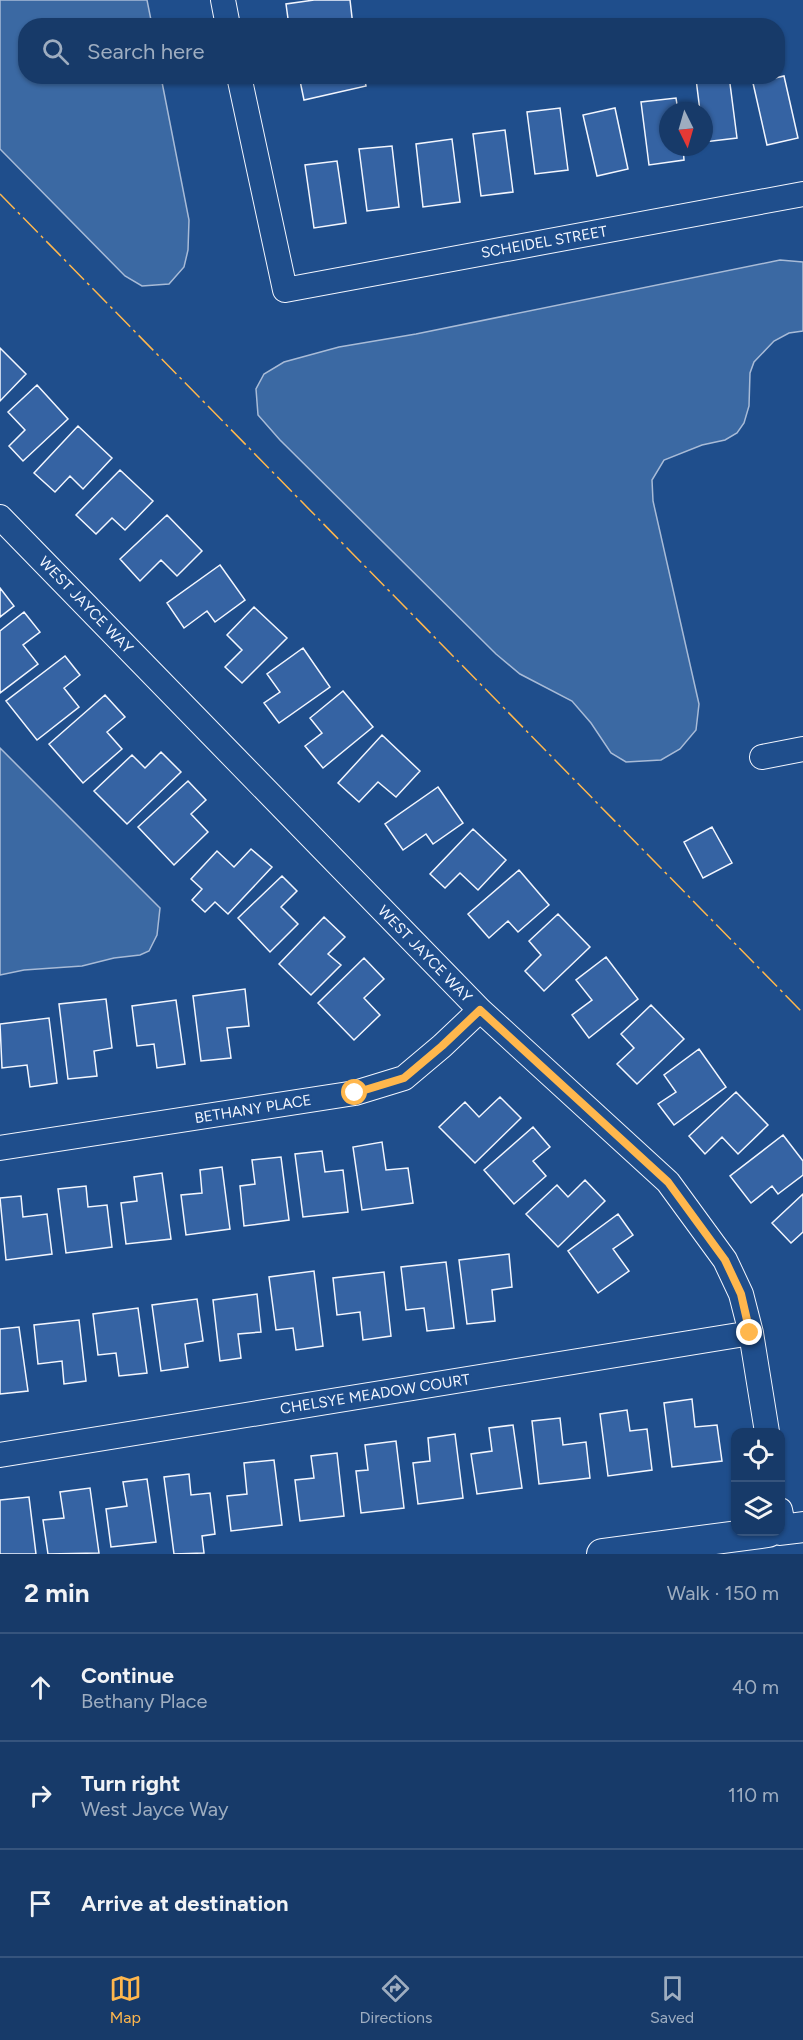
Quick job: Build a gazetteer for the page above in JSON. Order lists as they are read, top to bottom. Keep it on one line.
{"streets":{"street":["SCHEIDEL STREET","WEST JAYCE WAY","BETHANY PLACE","CHELSYE MEADOW COURT"]},"crossings":[["WEST JAYCE WAY","BETHANY PLACE"],["WEST JAYCE WAY","CHELSYE MEADOW COURT"]],"north":"bottom","page":{"search":"Search here","heading":["2 min","Walk · 150 m"],"list":[["Continue","Bethany Place","40 m"],["Turn right","West Jayce Way","110 m"],"Arrive at destination"],"nav":["Map","Directions","Saved"]}}
